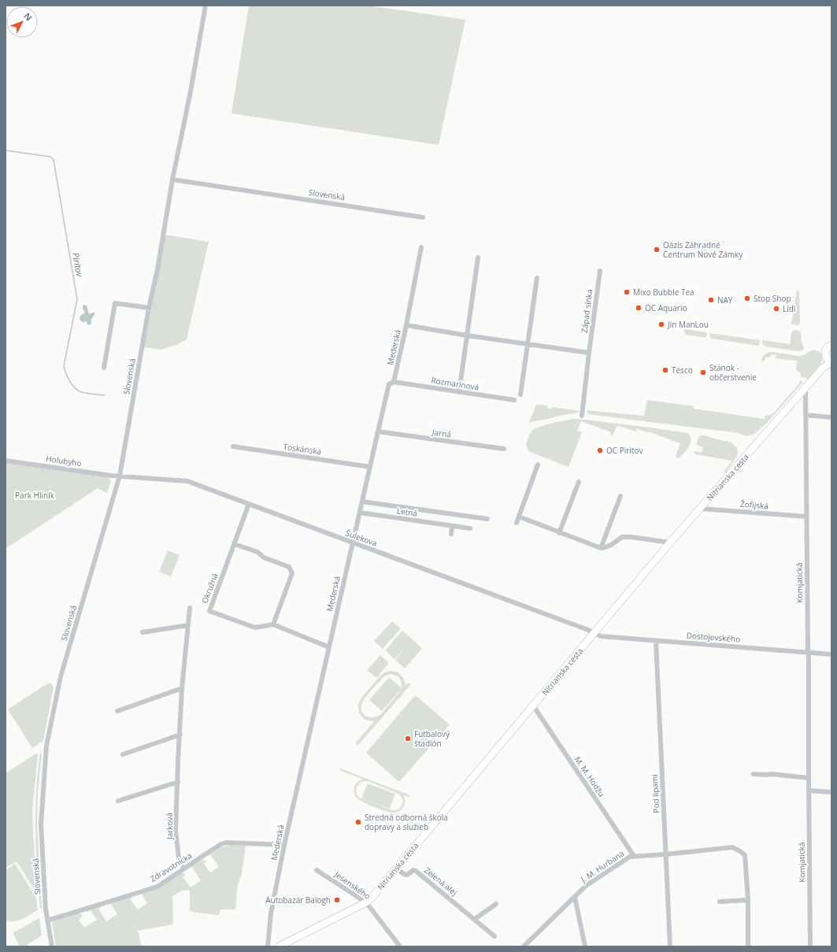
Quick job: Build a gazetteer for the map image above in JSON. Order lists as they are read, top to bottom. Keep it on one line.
{"streets":{"main road":["Nitrianska cesta"],"street":["Slovenská","Západ slnka","Mederská","Rozmarínová","Jarná","Toskánska","Holubyho","Žofijská","Letná","Šulekova","Komjatická","Okružná","Dostojevského","M. M. Hodžu","Pod lipami","Jarková","J. M. Hurbana","Zdravotnícka","Zelená alej","Jesenského"]},"crossings":[["Slovenská","Holubyho"],["Slovenská","Šulekova"],["Slovenská","Zdravotnícka"],["Mederská","Rozmarínová"],["Mederská","Jarná"],["Mederská","Toskánska"],["Mederská","Letná"],["Mederská","Šulekova"],["Mederská","Zdravotnícka"],["Holubyho","Šulekova"],["Nitrianska cesta","Žofijská"],["Nitrianska cesta","Šulekova"],["Nitrianska cesta","Komjatická"],["Nitrianska cesta","Dostojevského"],["Nitrianska cesta","M. M. Hodžu"],["Nitrianska cesta","Zelená alej"],["Nitrianska cesta","Jesenského"],["Žofijská","Komjatická"],["Šulekova","Okružná"],["Šulekova","Dostojevského"],["Komjatická","Dostojevského"],["Dostojevského","Pod lipami"],["M. M. Hodžu","J. M. Hurbana"],["Pod lipami","J. M. Hurbana"],["Jarková","Zdravotnícka"]],"water":["Piritov"],"parks":["Park Hliník"],"places":["Oázis Záhradné Centrum Nové Zámky","Mixo Bubble Tea","Stop Shop","NAY","OC Aquario","Lidl","Jin ManLou","Tesco","Stánok - občerstvenie","OC Piritov","Futbalový štadión","Stredná odborná škola dopravy a služieb","Autobazár Balogh"],"north":"top right"}
